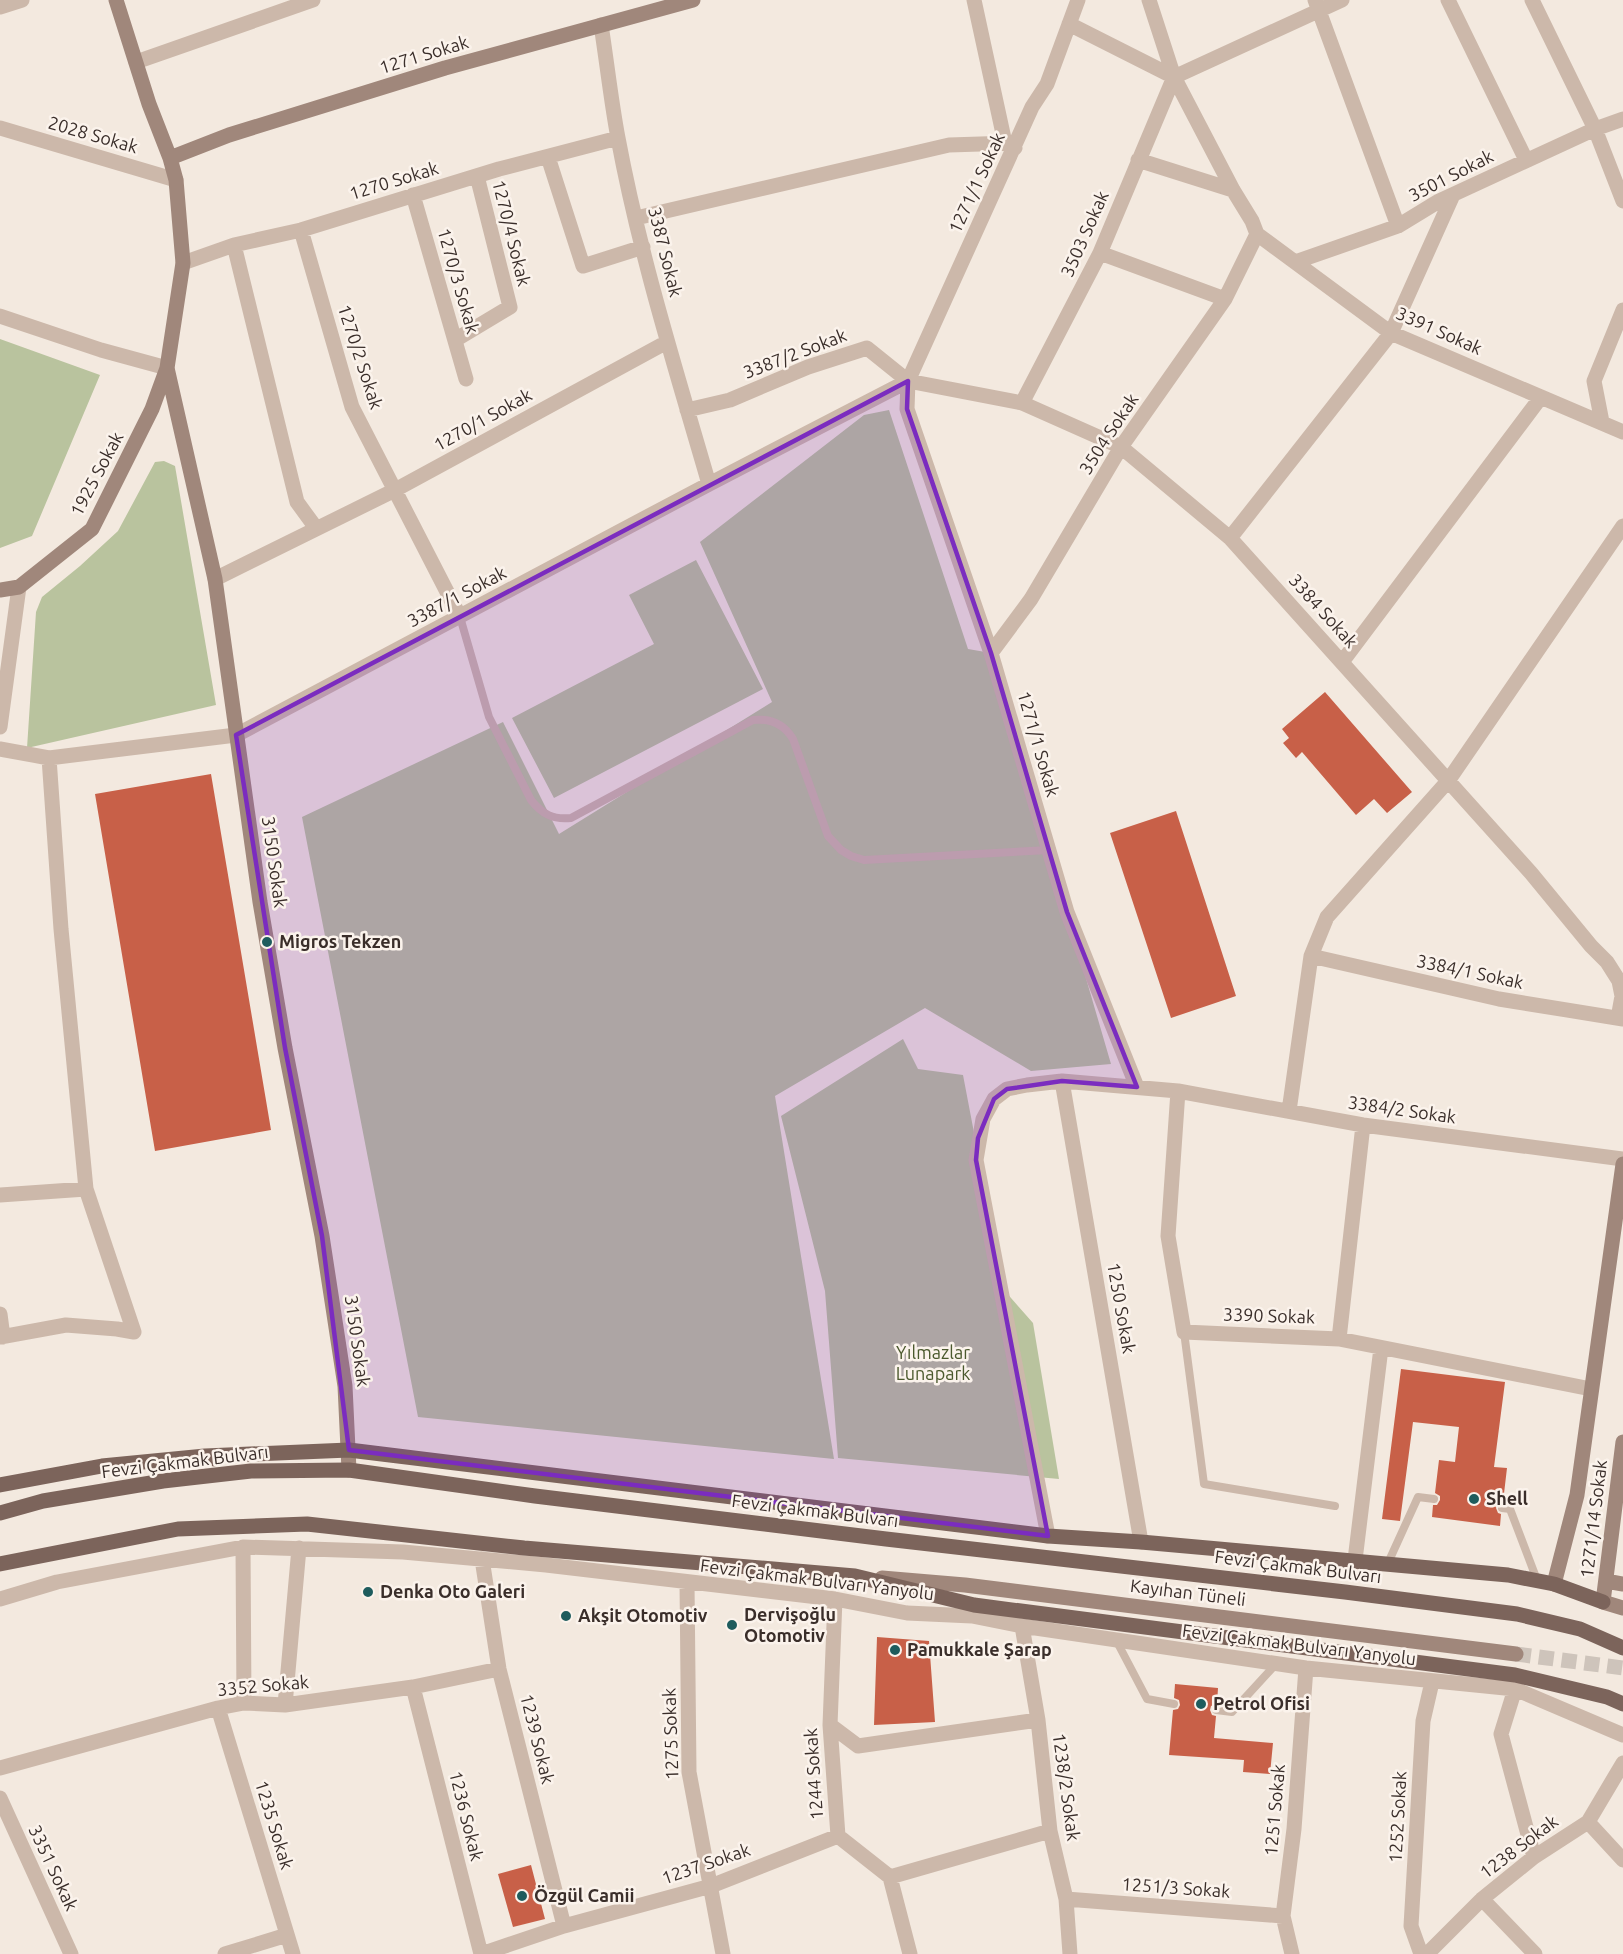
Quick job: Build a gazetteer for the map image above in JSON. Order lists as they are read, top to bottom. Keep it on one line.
{"streets":{"main road":["1271 Sokak","1925 Sokak","3150 Sokak","Fevzi Çakmak Bulvarı","1271/14 Sokak","Kayıhan Tüneli"],"street":["2028 Sokak","3501 Sokak","1270 Sokak","1271/1 Sokak","1270/4 Sokak","3503 Sokak","3387 Sokak","1270/3 Sokak","3391 Sokak","3387/2 Sokak","1270/2 Sokak","1270/1 Sokak","3504 Sokak","3387/1 Sokak","3384 Sokak","3384/1 Sokak","3384/2 Sokak","1250 Sokak","3390 Sokak","Fevzi Çakmak Bulvarı Yanyolu","3352 Sokak","1275 Sokak","1239 Sokak","1244 Sokak","1238/2 Sokak","1251 Sokak","1236 Sokak","1252 Sokak","1235 Sokak","1238 Sokak","1237 Sokak","3351 Sokak","1251/3 Sokak"]},"crossings":[["1271 Sokak","3387 Sokak"],["3501 Sokak","3391 Sokak"],["1270 Sokak","1270/4 Sokak"],["1270 Sokak","3387 Sokak"],["1270 Sokak","1270/3 Sokak"],["1270 Sokak","1270/2 Sokak"],["1271/1 Sokak","3387/2 Sokak"],["1271/1 Sokak","3504 Sokak"],["1271/1 Sokak","3387/1 Sokak"],["1271/1 Sokak","3384 Sokak"],["1271/1 Sokak","3384/2 Sokak"],["1270/4 Sokak","1270/3 Sokak"],["3503 Sokak","3384 Sokak"],["3387 Sokak","3387/2 Sokak"],["3387 Sokak","1270/1 Sokak"],["3387 Sokak","3387/1 Sokak"],["3391 Sokak","3504 Sokak"],["3387/2 Sokak","3387/1 Sokak"],["3387/2 Sokak","3384 Sokak"],["1270/2 Sokak","1270/1 Sokak"],["1270/2 Sokak","3387/1 Sokak"],["1270/1 Sokak","3150 Sokak"],["3504 Sokak","3384 Sokak"],["1925 Sokak","3150 Sokak"],["3387/1 Sokak","3384 Sokak"],["3387/1 Sokak","3150 Sokak"],["3384 Sokak","3384/1 Sokak"],["3150 Sokak","Fevzi Çakmak Bulvarı"],["3384/2 Sokak","1250 Sokak"],["Fevzi Çakmak Bulvarı Yanyolu","1275 Sokak"],["Fevzi Çakmak Bulvarı Yanyolu","1239 Sokak"],["Fevzi Çakmak Bulvarı Yanyolu","1244 Sokak"],["Fevzi Çakmak Bulvarı Yanyolu","1238/2 Sokak"],["Fevzi Çakmak Bulvarı Yanyolu","1251 Sokak"],["Fevzi Çakmak Bulvarı Yanyolu","1252 Sokak"],["3352 Sokak","1239 Sokak"],["3352 Sokak","1236 Sokak"],["3352 Sokak","1235 Sokak"],["1275 Sokak","1237 Sokak"],["1239 Sokak","1237 Sokak"],["1244 Sokak","1237 Sokak"],["1238/2 Sokak","1251/3 Sokak"],["1251 Sokak","1251/3 Sokak"],["1236 Sokak","1237 Sokak"]],"parks":["Yılmazlar Lunapark"],"places":["Migros Tekzen","Shell","Denka Oto Galeri","Akşit Otomotiv","Dervişoğlu Otomotiv","Pamukkale Şarap","Petrol Ofisi","Özgül Camii"]}
